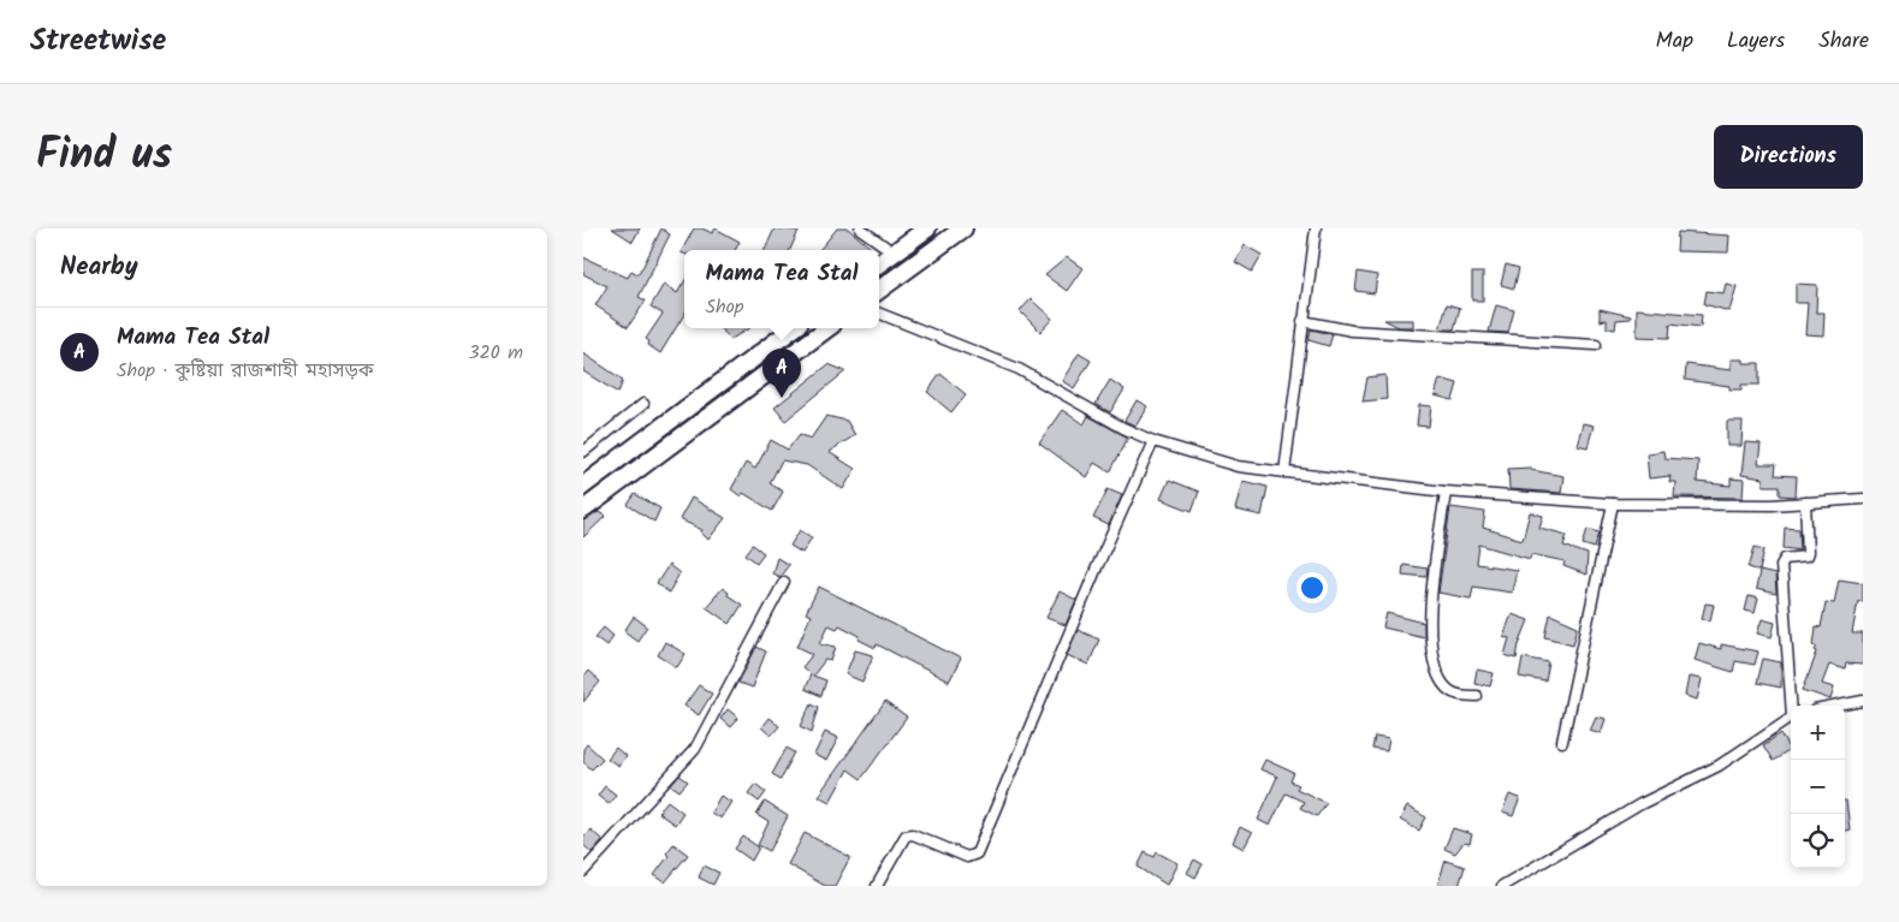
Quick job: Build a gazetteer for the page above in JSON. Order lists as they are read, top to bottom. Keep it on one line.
{"page":{"header":"Streetwise","nav":["Map","Layers","Share"],"title":"Find us","buttons":"Directions","heading":"Nearby","popup":["Mama Tea Stal","Shop"],"list":[{"mark":"A","name":"Mama Tea Stal","note":"Shop · কুষ্টিয়া রাজশাহী মহাসড়ক","value":"320 m"}],"pins":"A","map_buttons":["+","−"]}}
